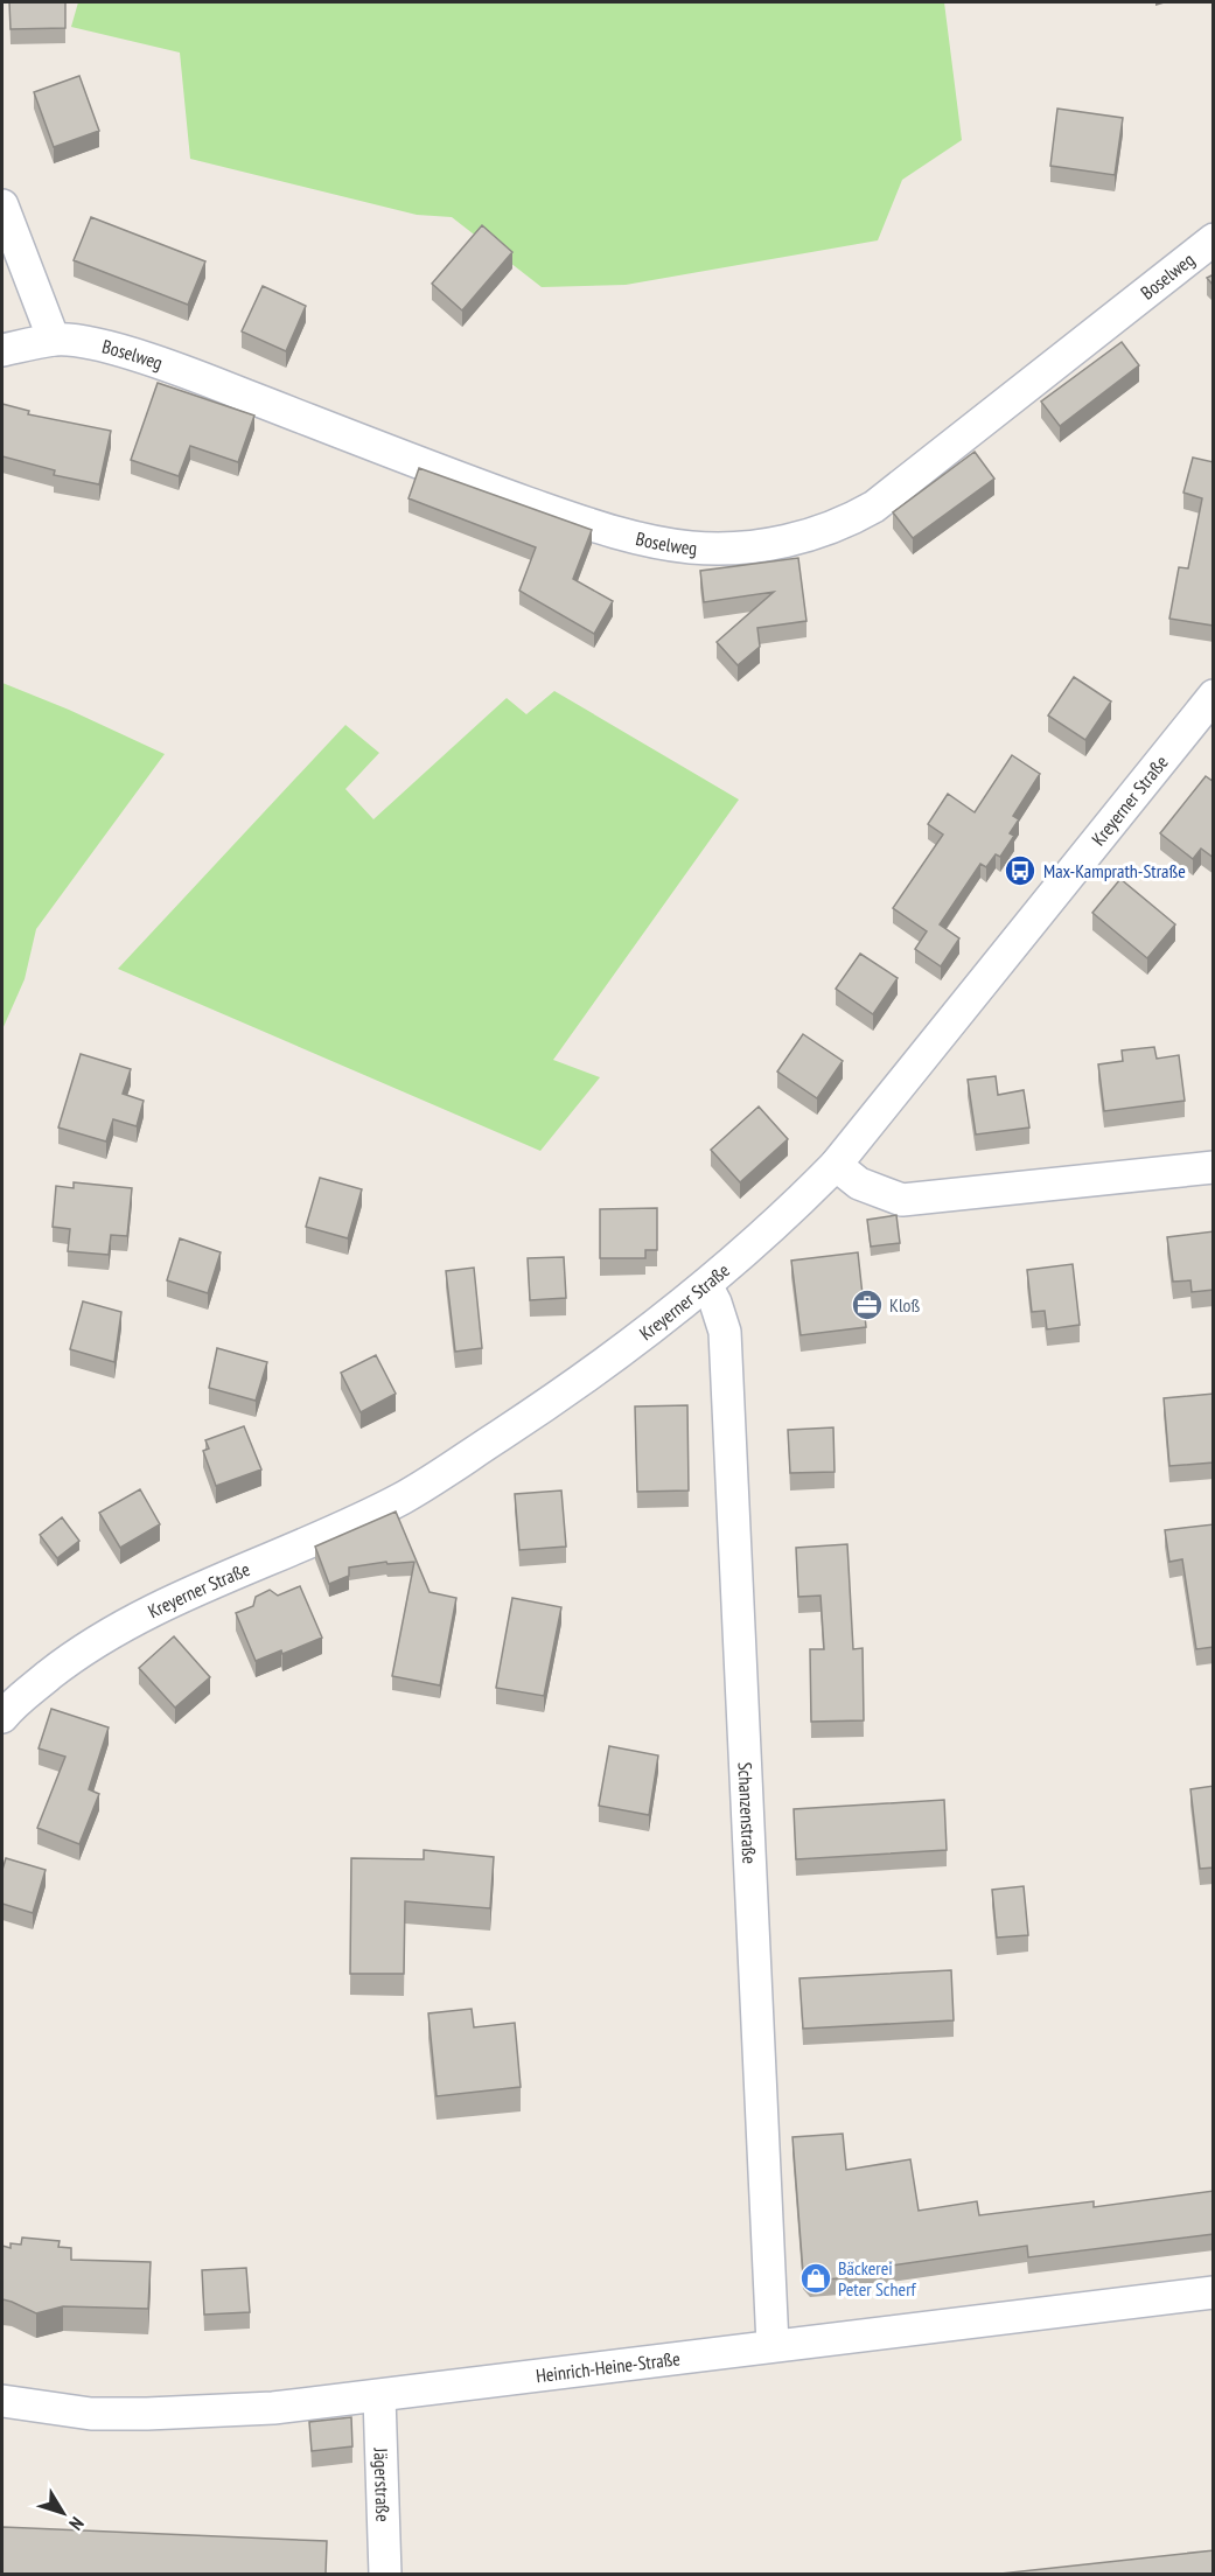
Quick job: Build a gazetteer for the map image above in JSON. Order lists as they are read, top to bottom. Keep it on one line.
{"streets":{"street":["Boselweg","Kreyerner Straße","Schanzenstraße","Heinrich-Heine-Straße","Jägerstraße"]},"crossings":[["Kreyerner Straße","Schanzenstraße"],["Schanzenstraße","Heinrich-Heine-Straße"],["Heinrich-Heine-Straße","Jägerstraße"]],"places":{"bus stop":["Max-Kamprath-Straße"],"office":["Kloß"],"shop":["Bäckerei Peter Scherf"]},"north":"bottom right"}
